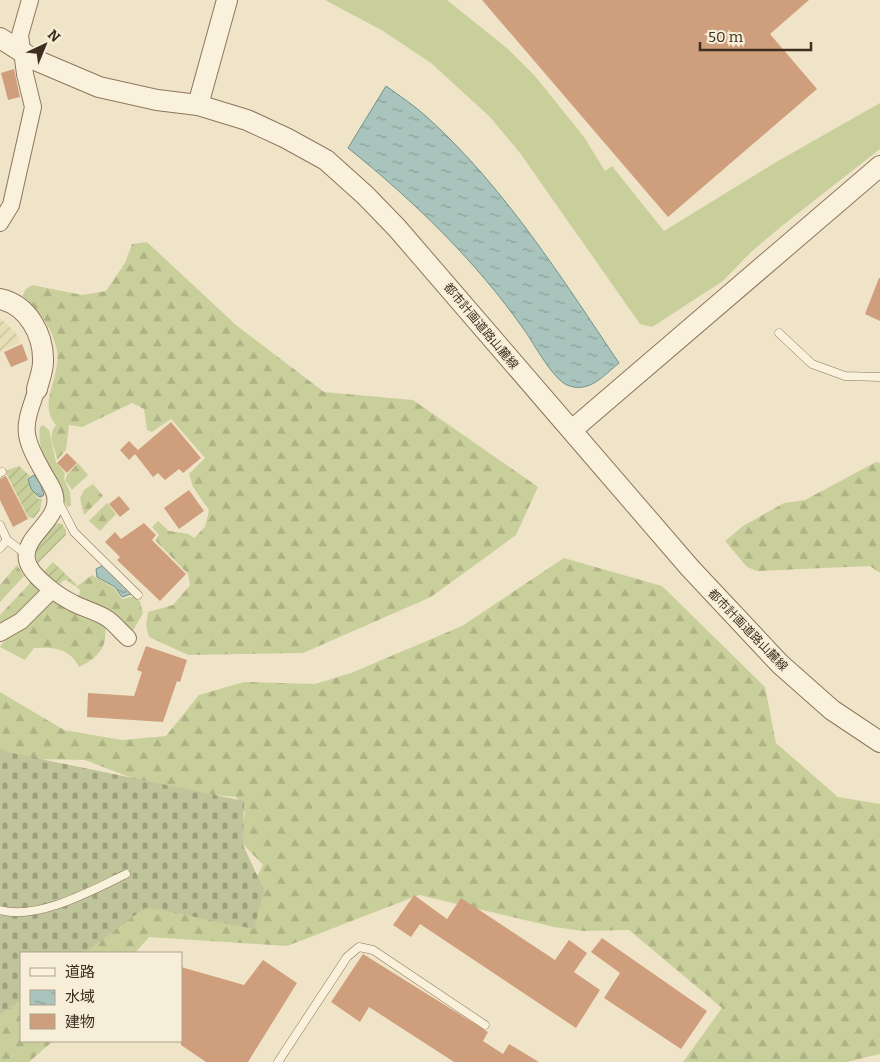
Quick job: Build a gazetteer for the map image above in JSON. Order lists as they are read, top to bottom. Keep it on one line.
{"streets":{"street":["都市計画道路山麓線"]},"legend":["道路","水域","建物"],"scale_bar":"50 m","north":"top right"}
